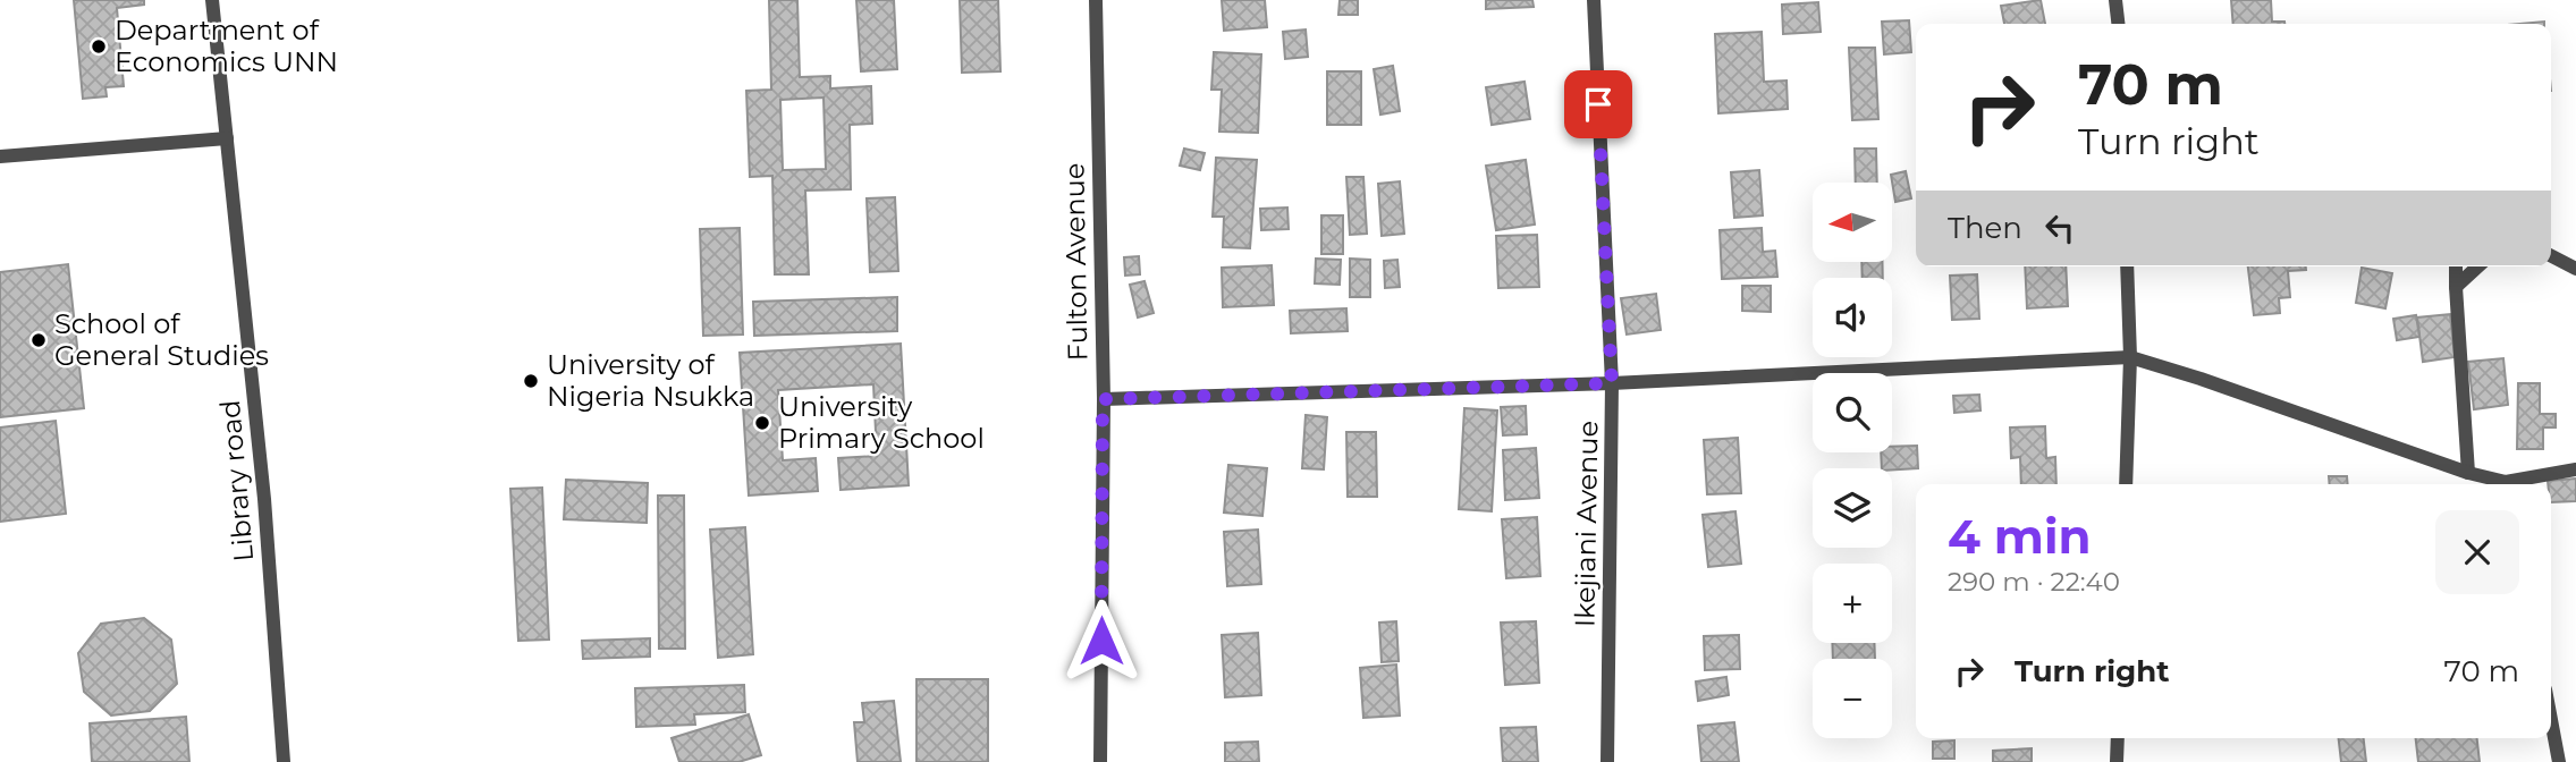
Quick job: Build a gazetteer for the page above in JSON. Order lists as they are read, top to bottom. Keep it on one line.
{"streets":{"street":["Fulton Avenue","Library road","Ikejiani Avenue"]},"places":["Department of Economics UNN","School of General Studies","University of Nigeria Nsukka","University Primary School"],"north":"left","page":{"turn":["70 m","Turn right"],"map_buttons":["+","−"],"then":"Then","heading":["4 min","290 m · 22:40"],"list":[{"name":"Turn right","value":"70 m"}]}}
